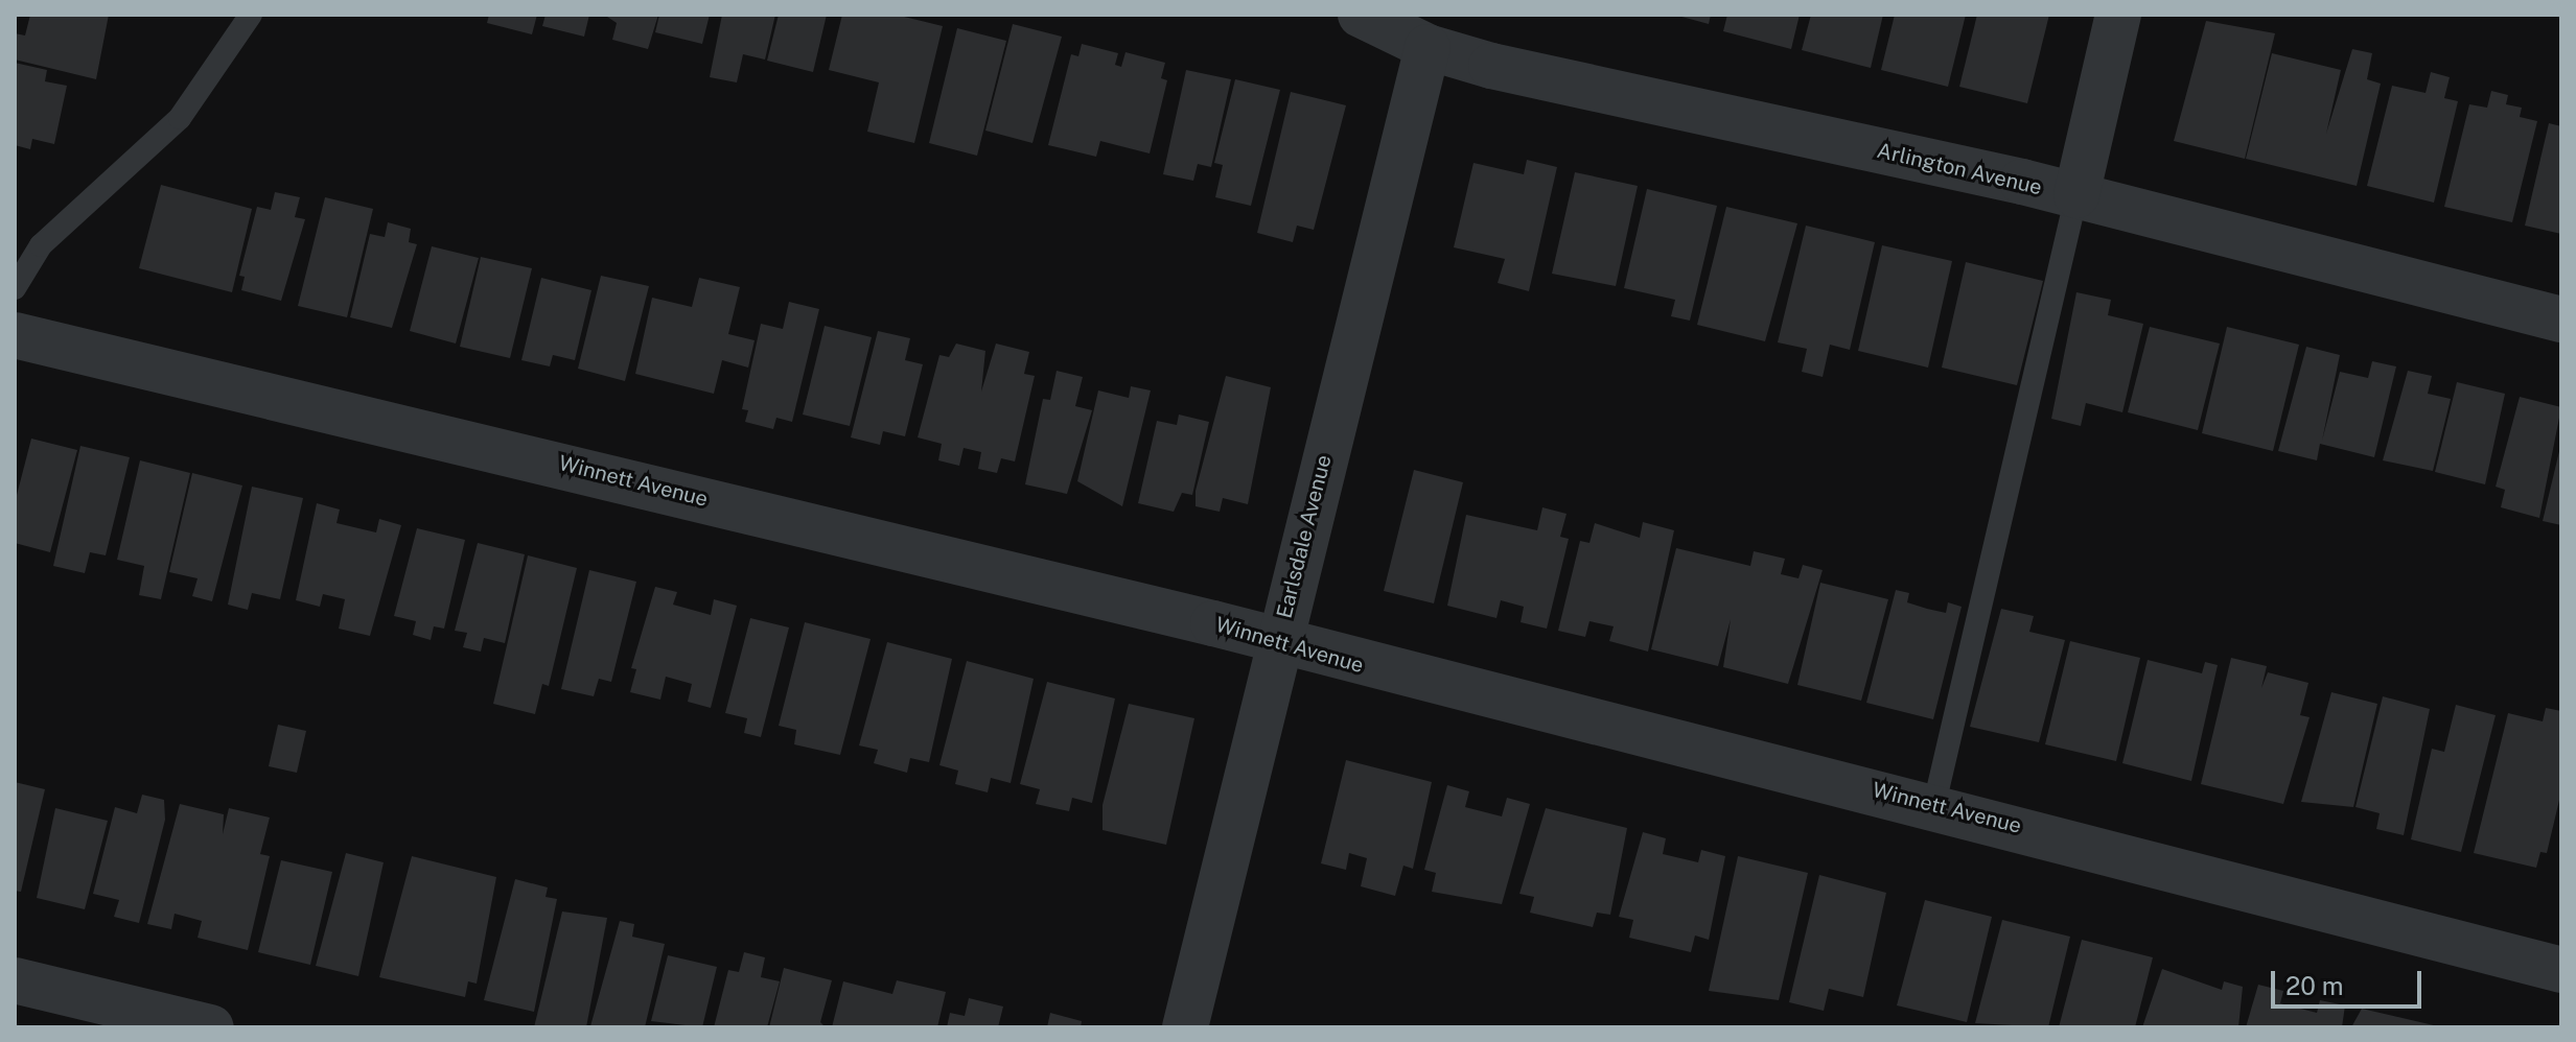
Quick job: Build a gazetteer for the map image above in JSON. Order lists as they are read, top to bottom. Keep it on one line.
{"streets":{"street":["Arlington Avenue","Winnett Avenue","Earlsdale Avenue"]},"crossings":[["Arlington Avenue","Earlsdale Avenue"],["Winnett Avenue","Earlsdale Avenue"]],"scale_bar":"20 m"}
